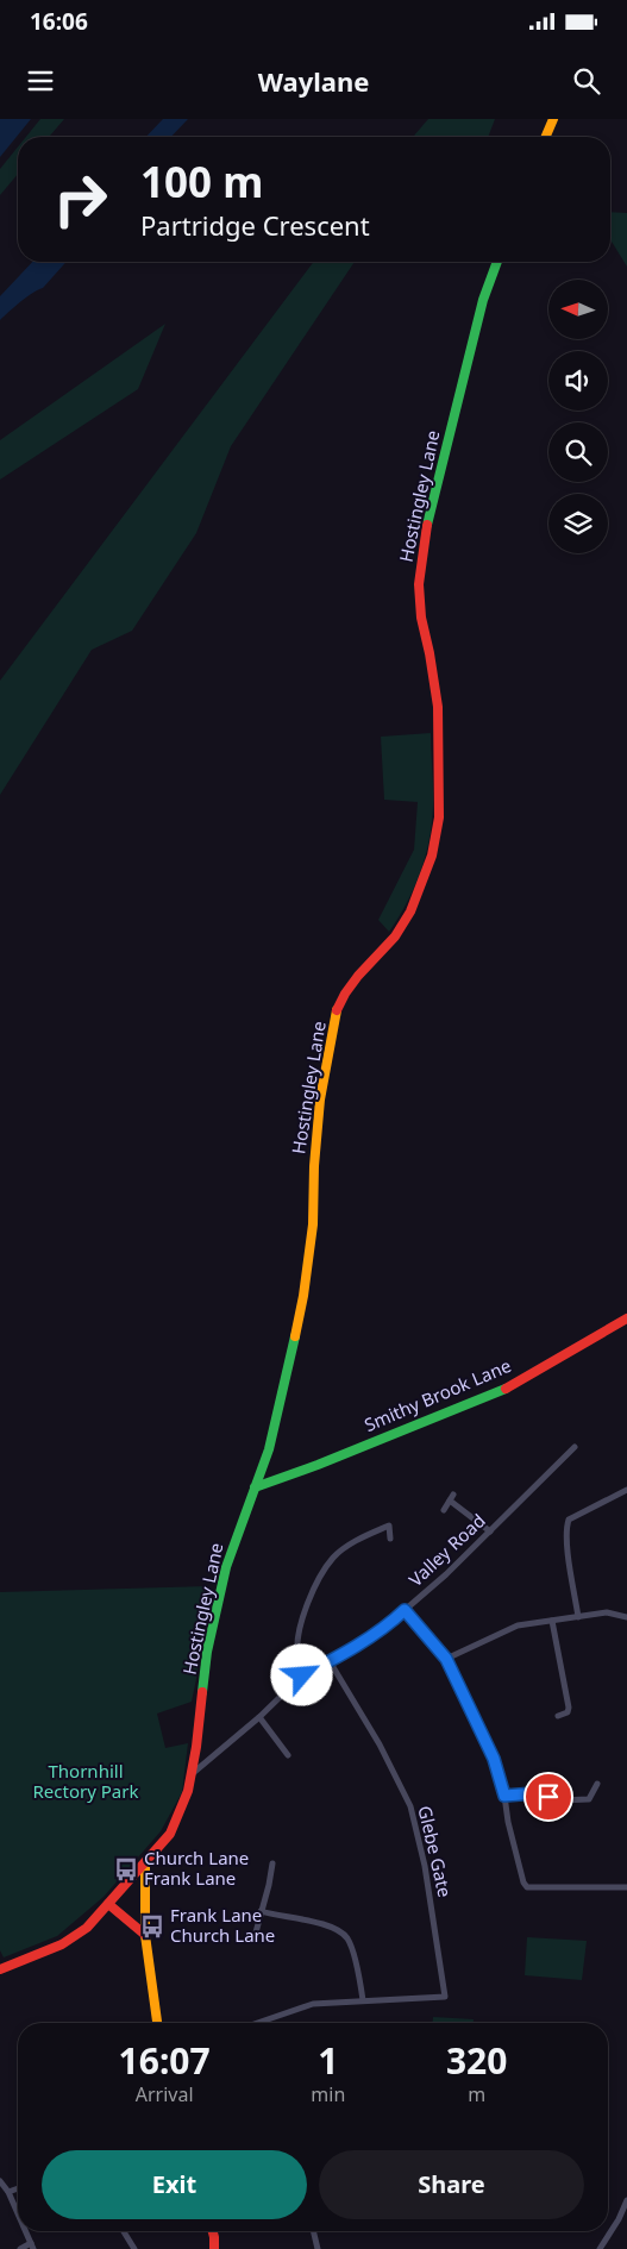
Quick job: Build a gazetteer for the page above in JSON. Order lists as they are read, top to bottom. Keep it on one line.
{"streets":{"main road":["Hostingley Lane","Smithy Brook Lane"],"street":["Valley Road","Glebe Gate"]},"crossings":[["Hostingley Lane","Smithy Brook Lane"],["Hostingley Lane","Valley Road"],["Valley Road","Glebe Gate"]],"parks":["Thornhill Rectory Park"],"places":{"bus stop":["Church Lane Frank Lane","Frank Lane Church Lane"]},"north":"left","page":{"status":"16:06","header":"Waylane","turn":["100 m","Partridge Crescent"],"eta":["16:07","Arrival","1","min","320","m"],"buttons":["Exit","Share"]}}
